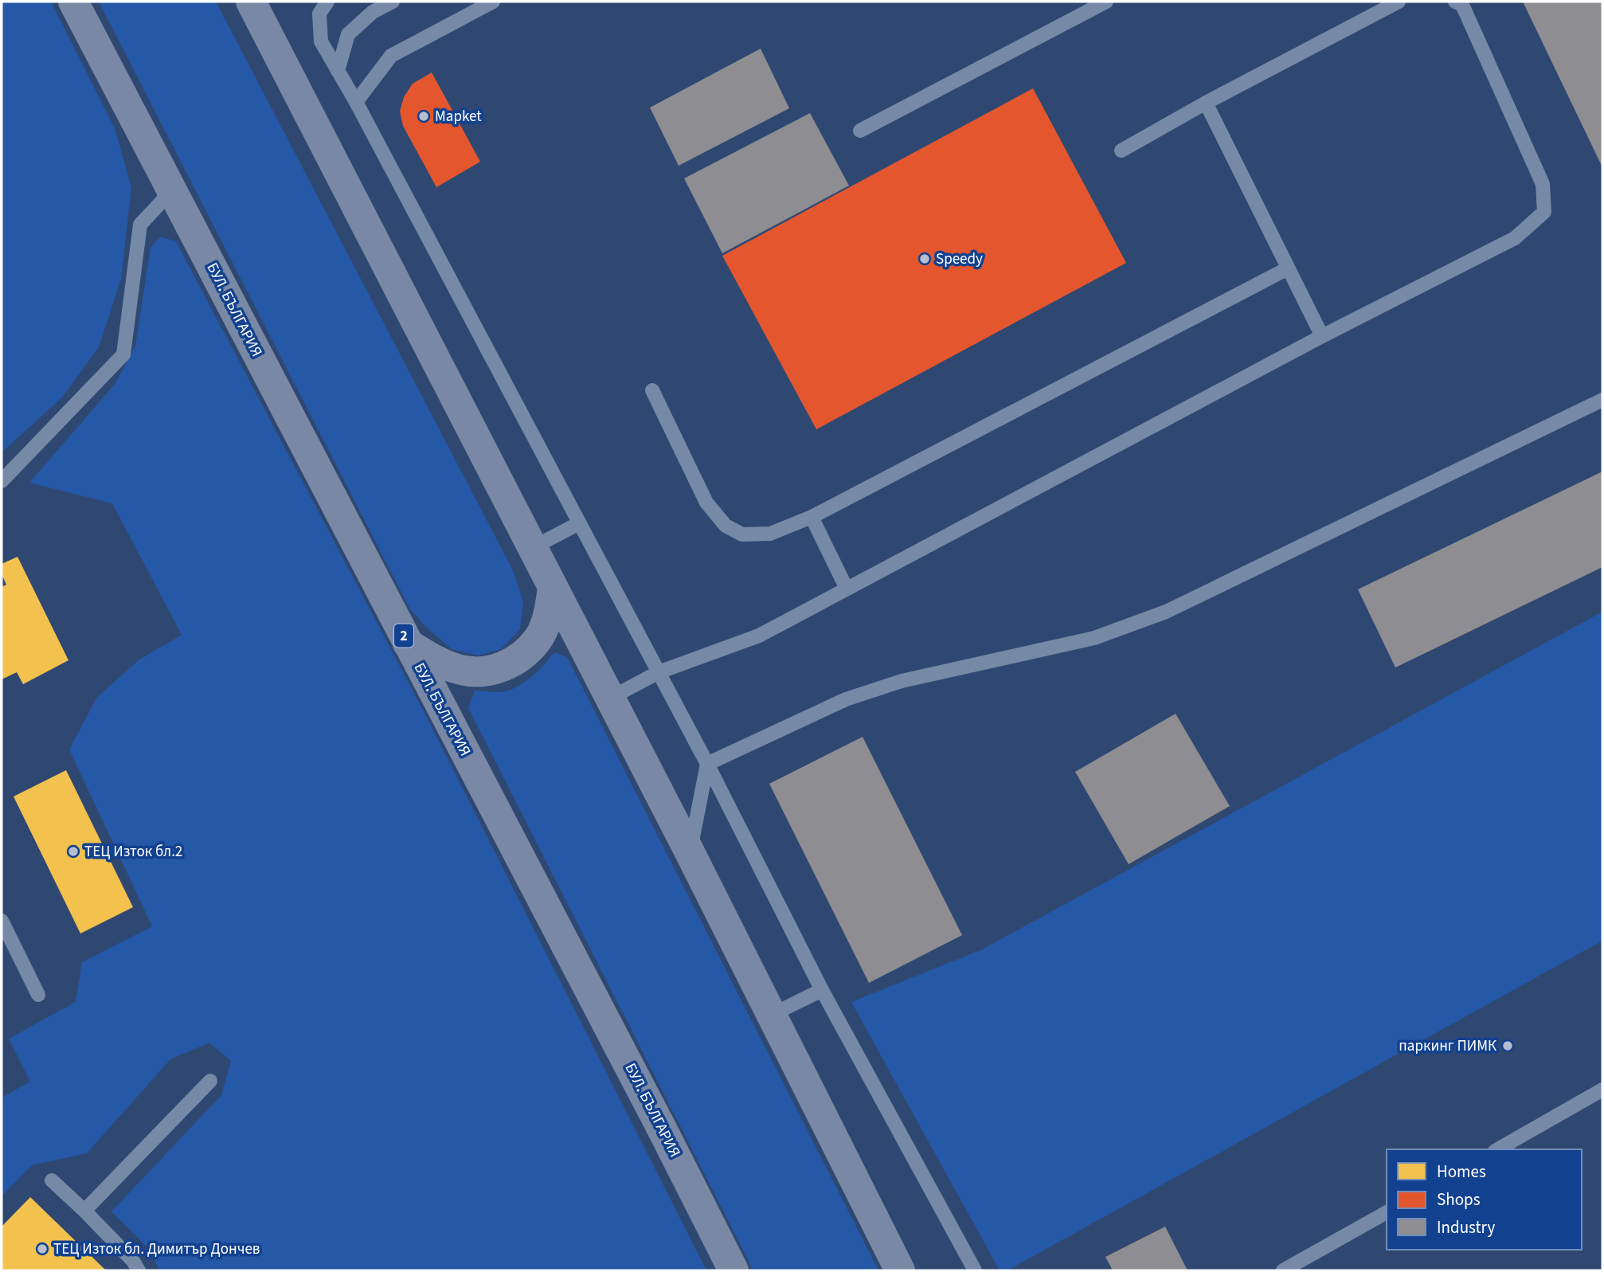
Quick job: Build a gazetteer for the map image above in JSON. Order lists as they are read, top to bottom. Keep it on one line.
{"streets":{"highway":["БУЛ. БЪЛГАРИЯ","2"]},"places":["Mapket","Speedy","ТЕЦ Изток бл.2","паркинг ПИМК","ТЕЦ Изток бл. Димитър Дончев"],"legend":["Homes","Shops","Industry"]}
